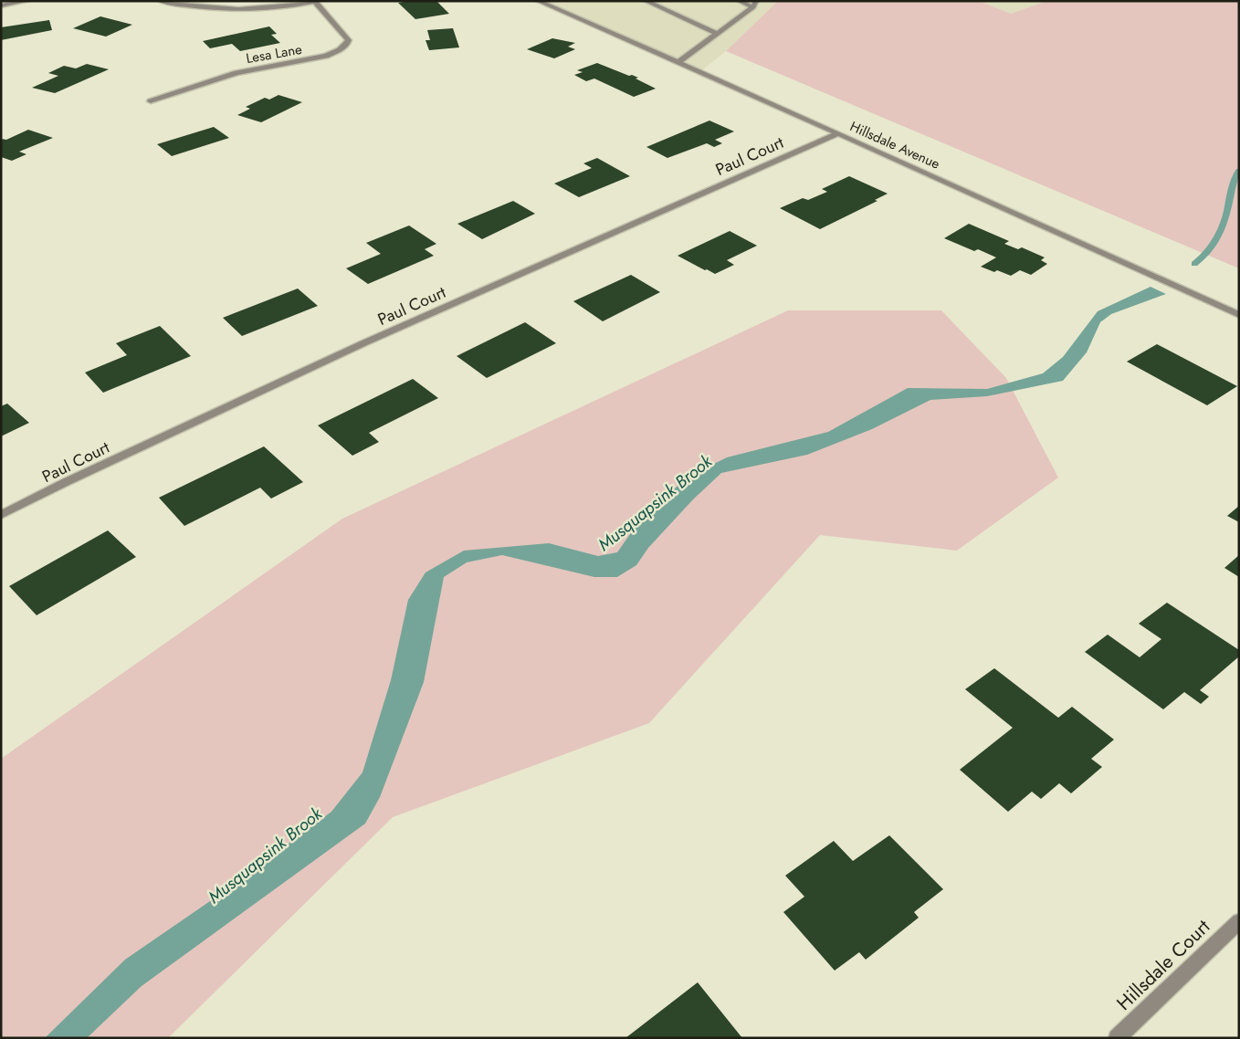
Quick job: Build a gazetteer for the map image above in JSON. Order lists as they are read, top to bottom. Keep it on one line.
{"streets":{"street":["Lesa Lane","Hillsdale Avenue","Paul Court","Hillsdale Court"]},"crossings":[["Hillsdale Avenue","Paul Court"]],"water":["Musquapsink Brook"]}
